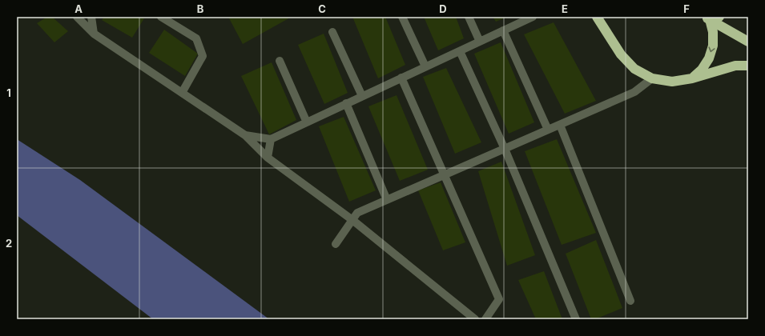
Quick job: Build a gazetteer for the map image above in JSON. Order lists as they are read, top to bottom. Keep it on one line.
{"grid":{"columns":["A","B","C","D","E","F"],"rows":["1","2"]}}
